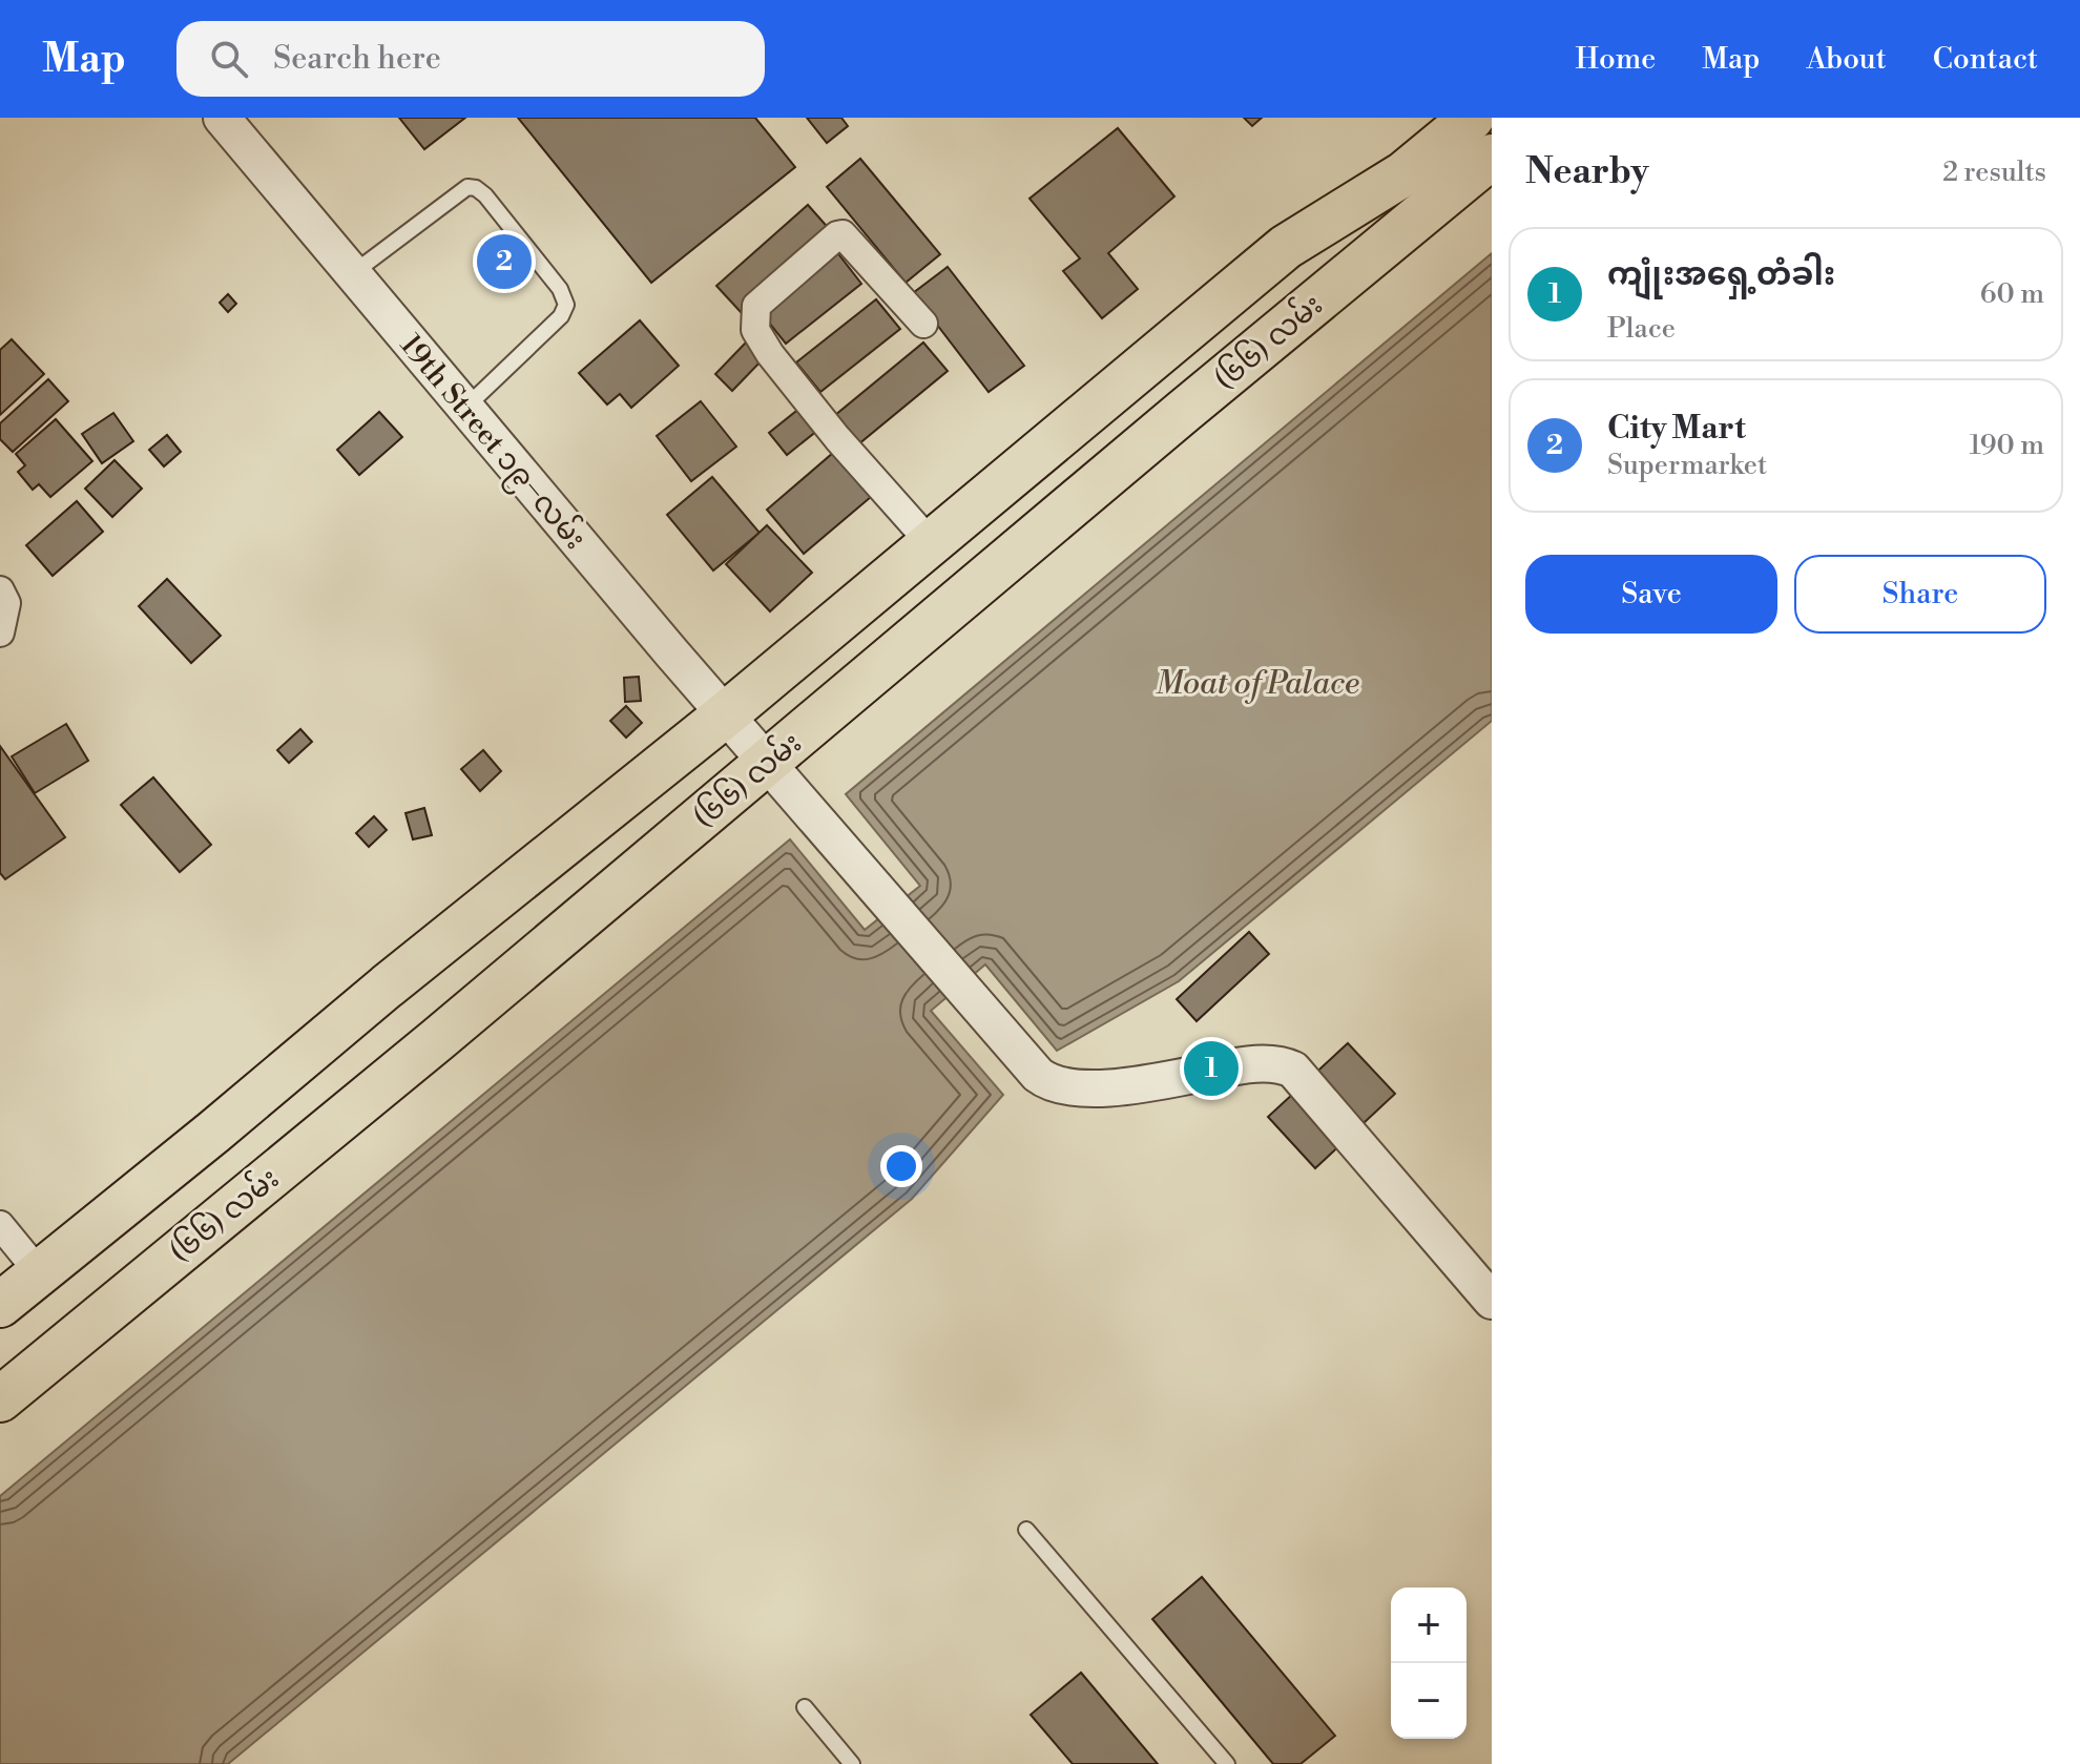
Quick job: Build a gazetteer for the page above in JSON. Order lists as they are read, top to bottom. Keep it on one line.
{"streets":{"main road":["(၆၆) လမ်း"],"street":["19th Street ၁၉−လမ်း"]},"crossings":[["(၆၆) လမ်း","19th Street ၁၉−လမ်း"]],"water":["Moat of Palace"],"page":{"header":"Map","search":"Search here","nav":["Home","Map","About","Contact"],"heading":["Nearby","2 results"],"list":[{"mark":"1","name":"ကျုံးအရှေ့တံခါး","note":"Place","value":"60 m"},{"mark":"2","name":"City Mart","note":"Supermarket","value":"190 m"}],"pins":["2","1"],"buttons":["Save","Share"],"map_buttons":["+","−"]}}
